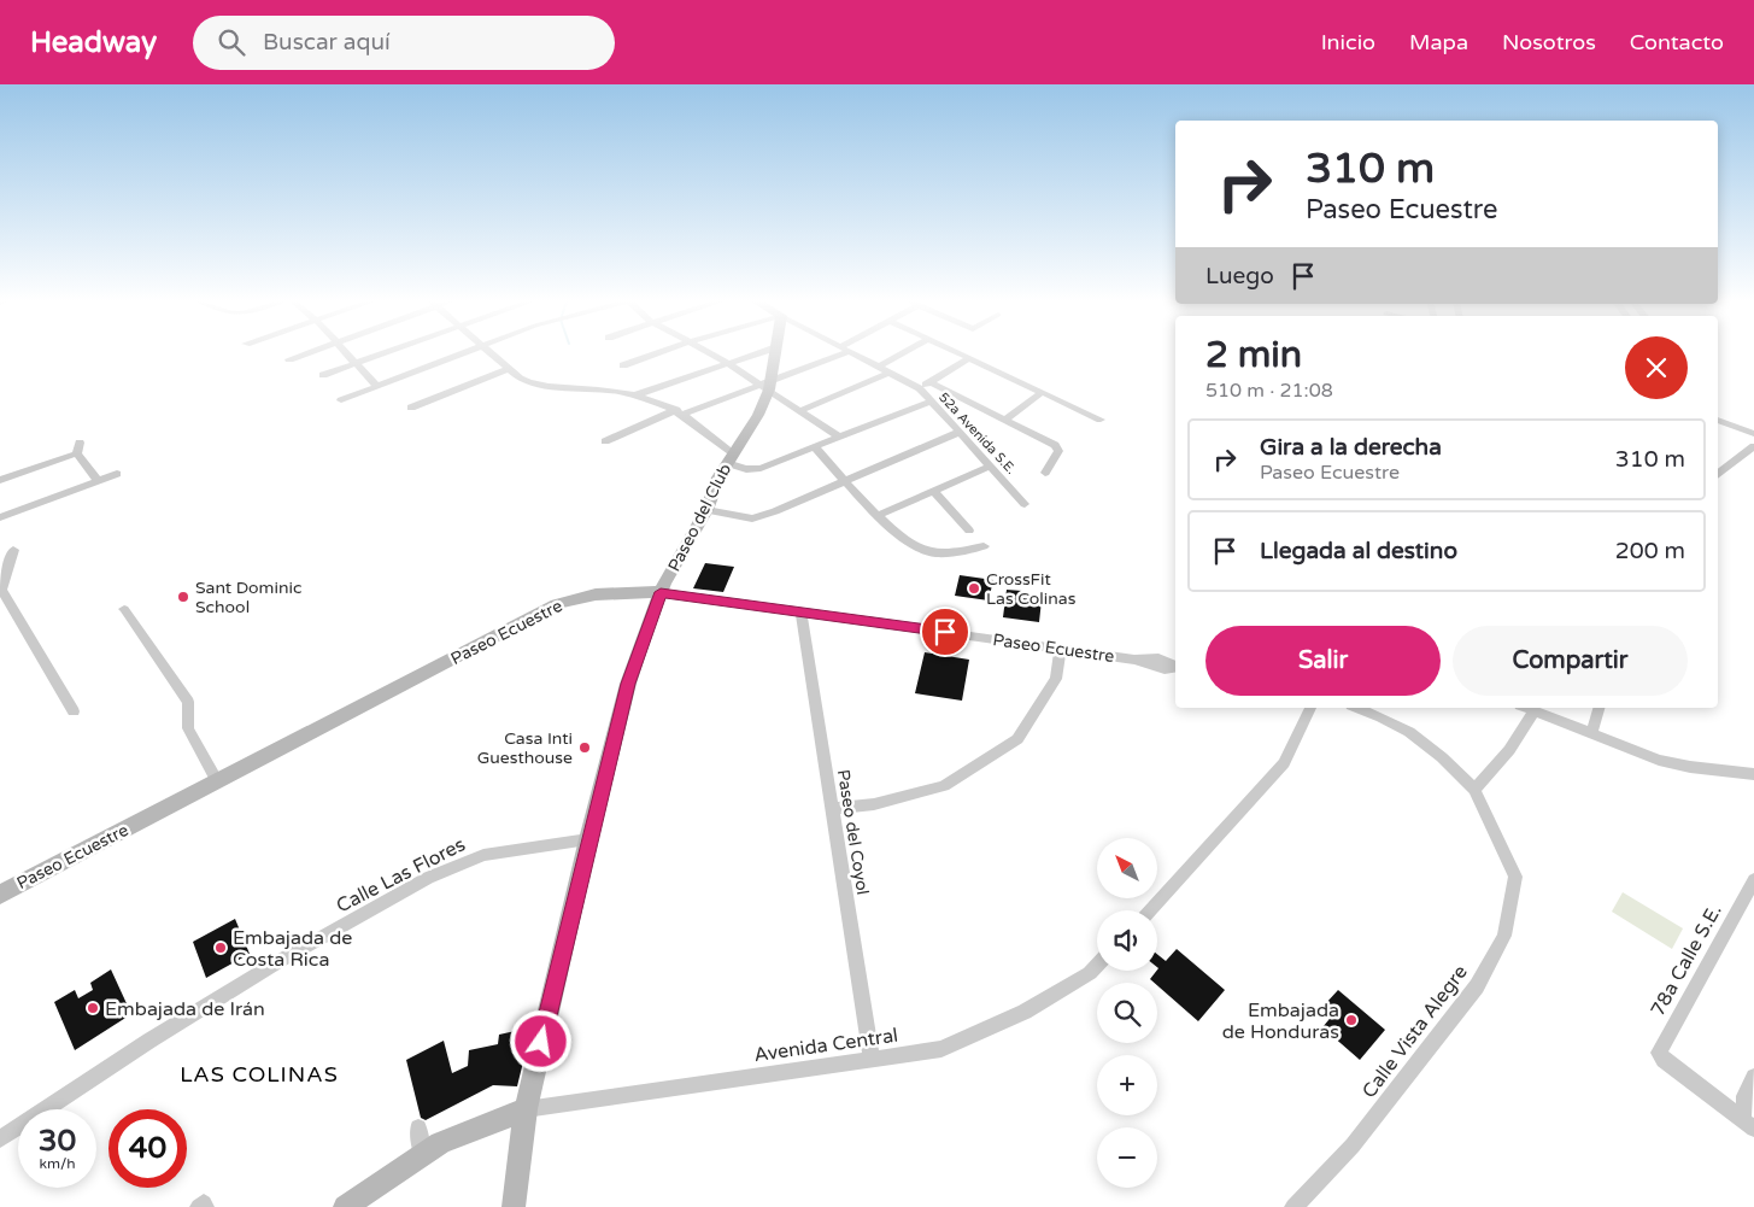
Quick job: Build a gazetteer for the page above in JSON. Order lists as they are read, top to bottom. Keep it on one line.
{"streets":{"street":["52a Avenida S.E.","Paseo del Club","Paseo Ecuestre","Paseo del Coyol","Calle Las Flores","78a Calle S.E.","Calle Vista Alegre","Avenida Central"]},"crossings":[["Paseo del Club","Paseo Ecuestre"],["Paseo del Club","Calle Las Flores"],["Paseo del Club","Avenida Central"],["Paseo Ecuestre","Paseo del Coyol"],["Paseo del Coyol","Avenida Central"]],"districts":["LAS COLINAS"],"places":["CrossFit Las Colinas","Sant Dominic School","Casa Inti Guesthouse","Embajada de Costa Rica","Embajada de Irán","Embajada de Honduras"],"north":"top left","page":{"header":"Headway","search":"Buscar aquí","nav":["Inicio","Mapa","Nosotros","Contacto"],"turn":["310 m","Paseo Ecuestre"],"then":"Luego","heading":["2 min","510 m · 21:08"],"list":[{"name":"Gira a la derecha","note":"Paseo Ecuestre","value":"310 m"},{"name":"Llegada al destino","value":"200 m"}],"buttons":["Salir","Compartir"],"map_buttons":["+","−"],"speed":"30 km/h","limit":"40"}}
